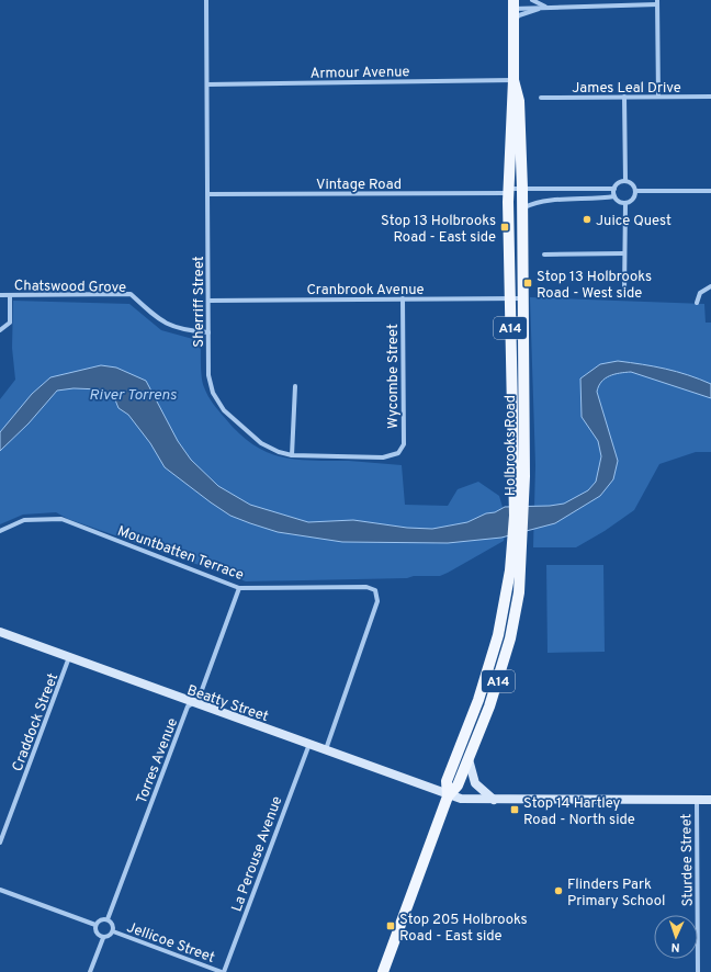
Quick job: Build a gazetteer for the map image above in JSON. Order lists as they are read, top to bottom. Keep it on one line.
{"streets":{"main road":["A14","Holbrooks Road"],"street":["Armour Avenue","James Leal Drive","Vintage Road","Chatswood Grove","Cranbrook Avenue","Sherriff Street","Wycombe Street","Mountbatten Terrace","Beatty Street","Craddock Street","Torres Avenue","La Perouse Avenue","Sturdee Street","Jellicoe Street"]},"crossings":[["Armour Avenue","Sherriff Street"],["Armour Avenue","Holbrooks Road"],["Vintage Road","Sherriff Street"],["Vintage Road","Holbrooks Road"],["Chatswood Grove","Sherriff Street"],["Cranbrook Avenue","Sherriff Street"],["Cranbrook Avenue","Wycombe Street"],["Cranbrook Avenue","Holbrooks Road"],["Sherriff Street","Wycombe Street"],["Holbrooks Road","Beatty Street"],["Mountbatten Terrace","Beatty Street"],["Mountbatten Terrace","Torres Avenue"],["Beatty Street","Craddock Street"],["Beatty Street","Torres Avenue"],["Beatty Street","La Perouse Avenue"],["Beatty Street","Sturdee Street"],["Torres Avenue","Jellicoe Street"],["La Perouse Avenue","Jellicoe Street"]],"water":["River Torrens"],"places":{"other":["Juice Quest","Flinders Park Primary School"],"transit":["Stop 13 Holbrooks Road - East side","Stop 13 Holbrooks Road - West side","Stop 14 Hartley Road - North side","Stop 205 Holbrooks Road - East side"]},"north":"bottom"}
